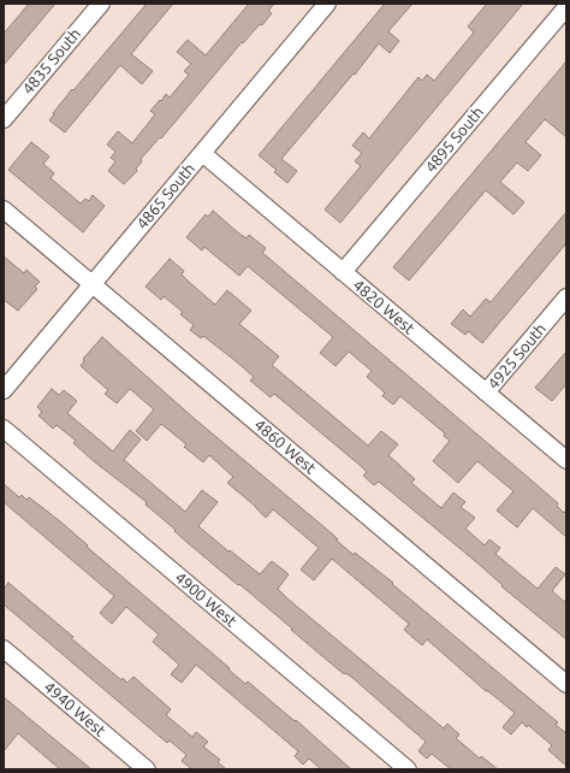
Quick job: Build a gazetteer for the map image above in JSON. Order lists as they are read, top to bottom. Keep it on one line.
{"streets":{"street":["4835 South","4895 South","4865 South","4820 West","4925 South","4860 West","4900 West","4940 West"]},"crossings":[["4895 South","4820 West"],["4865 South","4820 West"],["4865 South","4860 West"],["4820 West","4925 South"]]}
